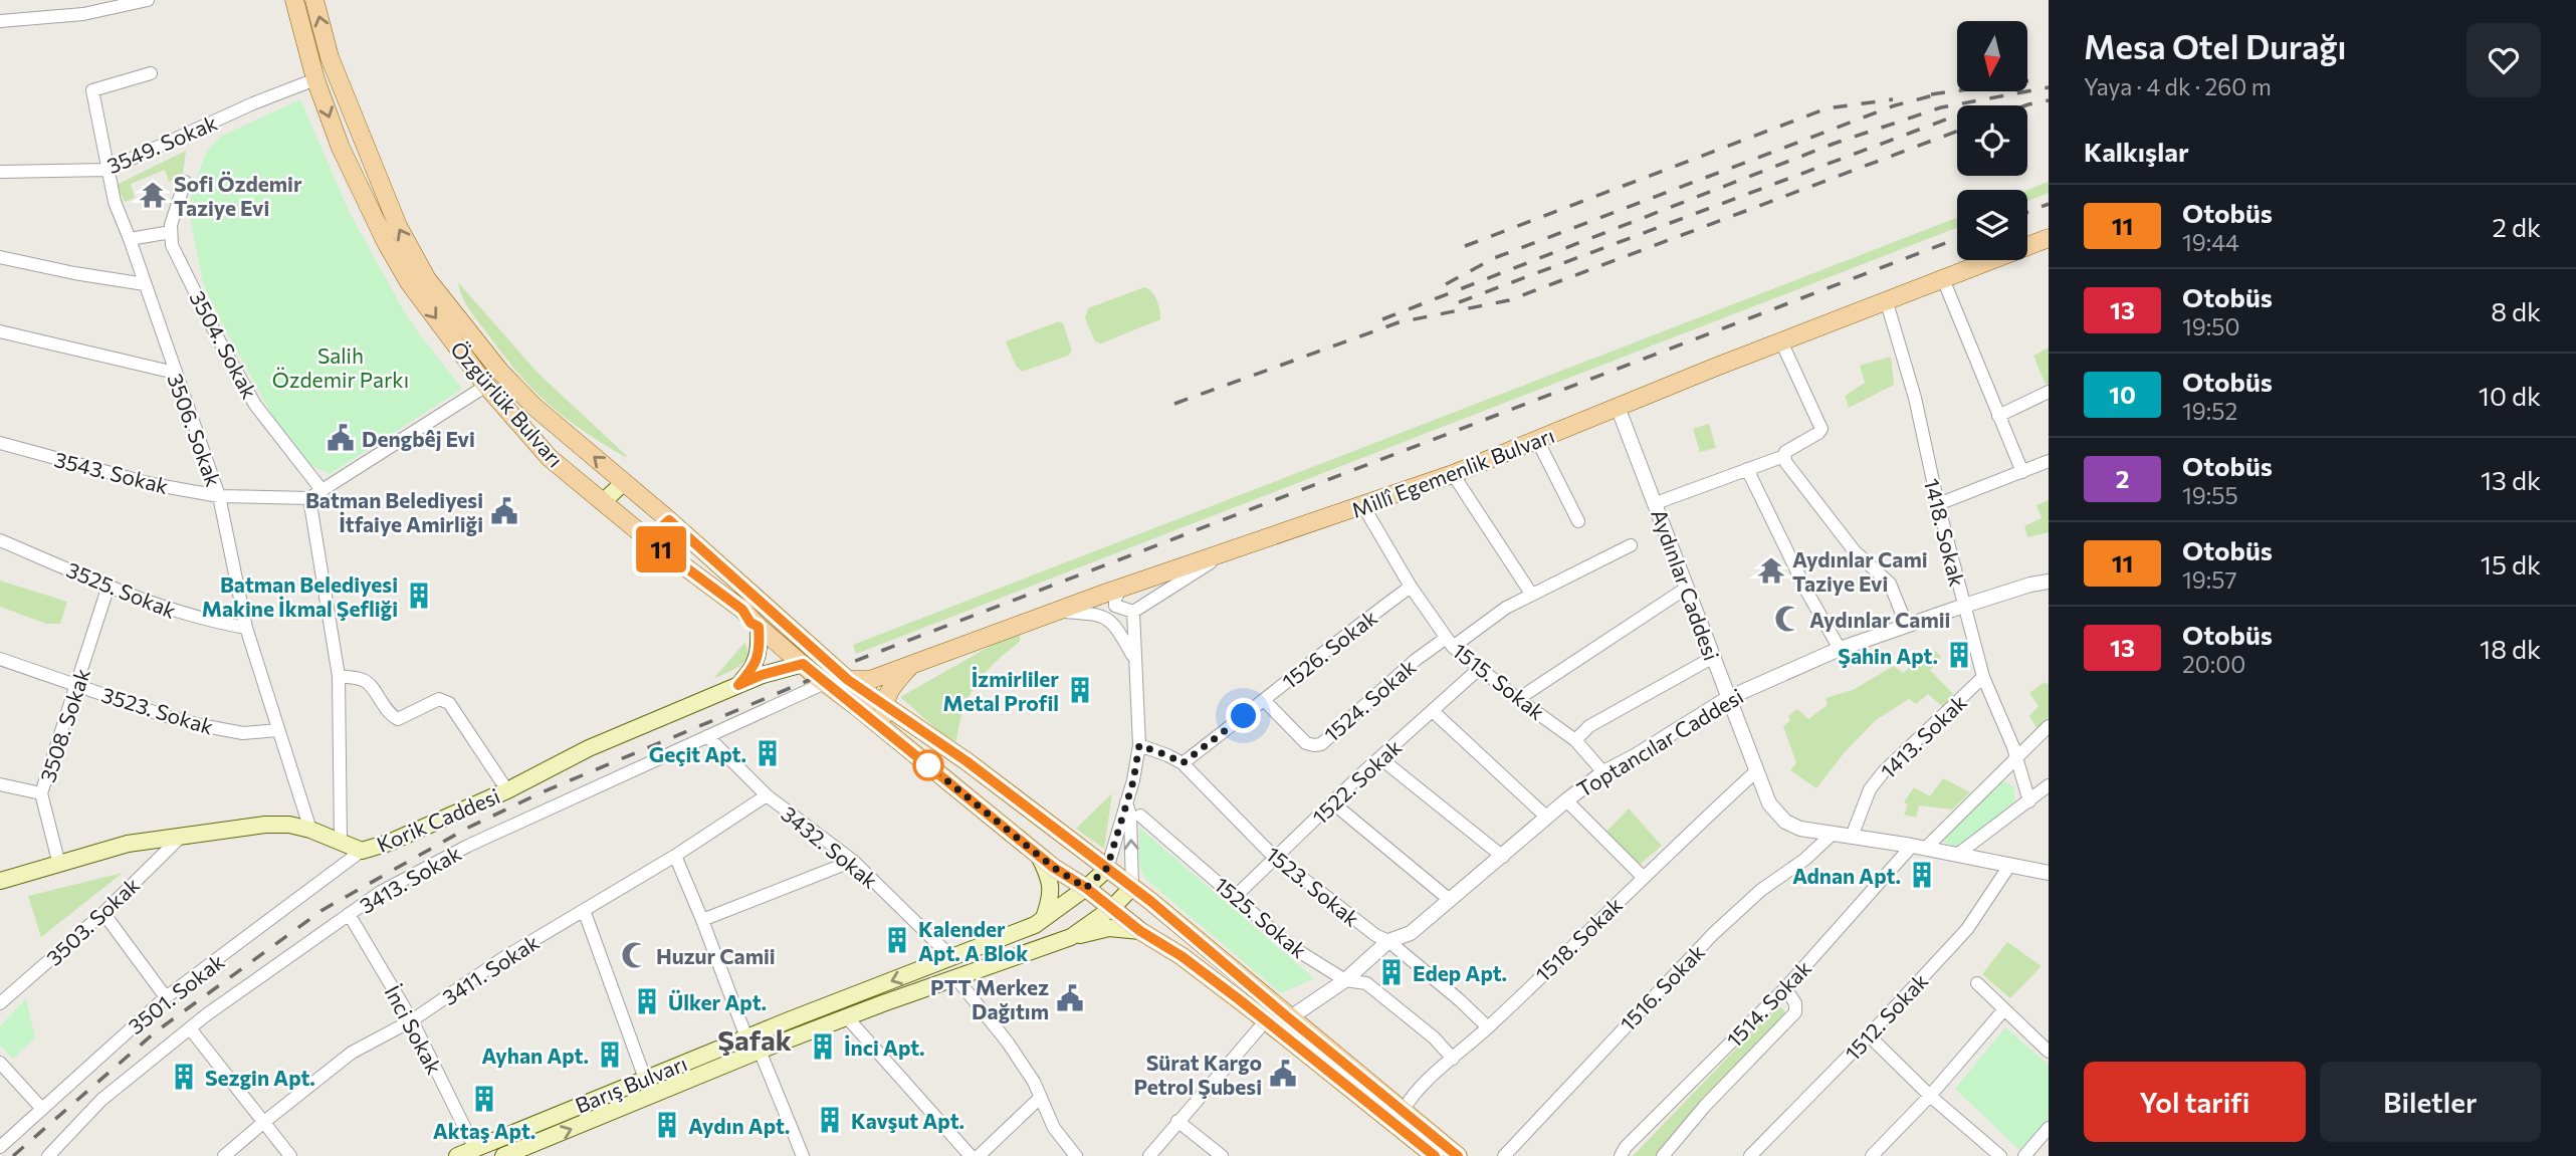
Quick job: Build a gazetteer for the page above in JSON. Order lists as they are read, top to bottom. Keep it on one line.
{"streets":{"main road":["Özgürlük Bulvarı","Millî Egemenlik Bulvarı","Korik Caddesi","Barış Bulvarı"],"street":["3549. Sokak","3504. Sokak","3506. Sokak","3543. Sokak","1418. Sokak","Aydınlar Caddesi","3525. Sokak","1526. Sokak","1515. Sokak","1524. Sokak","3523. Sokak","3508. Sokak","1413. Sokak","Toptancılar Caddesi","1522. Sokak","3432. Sokak","3413. Sokak","1523. Sokak","1525. Sokak","3503. Sokak","1518. Sokak","3411. Sokak","1516. Sokak","3501. Sokak","1514. Sokak","1512. Sokak","İnci Sokak"]},"crossings":[["3549. Sokak","Özgürlük Bulvarı"],["3549. Sokak","3506. Sokak"],["Özgürlük Bulvarı","Millî Egemenlik Bulvarı"],["Özgürlük Bulvarı","Toptancılar Caddesi"],["Özgürlük Bulvarı","Korik Caddesi"],["Özgürlük Bulvarı","3413. Sokak"],["Özgürlük Bulvarı","1518. Sokak"],["Özgürlük Bulvarı","Barış Bulvarı"],["3506. Sokak","3543. Sokak"],["3506. Sokak","3525. Sokak"],["3506. Sokak","3523. Sokak"],["3506. Sokak","Korik Caddesi"],["Millî Egemenlik Bulvarı","1418. Sokak"],["Millî Egemenlik Bulvarı","Aydınlar Caddesi"],["Millî Egemenlik Bulvarı","1515. Sokak"],["1418. Sokak","1413. Sokak"],["1418. Sokak","Toptancılar Caddesi"],["1418. Sokak","1514. Sokak"],["Aydınlar Caddesi","1413. Sokak"],["Aydınlar Caddesi","Toptancılar Caddesi"],["Aydınlar Caddesi","1518. Sokak"],["Aydınlar Caddesi","1516. Sokak"],["Aydınlar Caddesi","1514. Sokak"],["Aydınlar Caddesi","1512. Sokak"],["3525. Sokak","3508. Sokak"],["1526. Sokak","1515. Sokak"],["1526. Sokak","1524. Sokak"],["1526. Sokak","1523. Sokak"],["1515. Sokak","1524. Sokak"],["1515. Sokak","Toptancılar Caddesi"],["1515. Sokak","1522. Sokak"],["3523. Sokak","3508. Sokak"],["3508. Sokak","Korik Caddesi"],["Toptancılar Caddesi","1523. Sokak"],["Toptancılar Caddesi","1525. Sokak"],["1522. Sokak","1523. Sokak"],["1522. Sokak","1525. Sokak"],["Korik Caddesi","3503. Sokak"],["Korik Caddesi","3501. Sokak"],["3432. Sokak","3413. Sokak"],["3432. Sokak","3411. Sokak"],["3432. Sokak","Barış Bulvarı"],["3413. Sokak","İnci Sokak"],["1523. Sokak","1518. Sokak"],["1525. Sokak","1518. Sokak"],["3411. Sokak","İnci Sokak"],["İnci Sokak","Barış Bulvarı"]],"districts":["Şafak"],"parks":["Salih Özdemir Parkı"],"places":{"temple":["Sofi Özdemir Taziye Evi","Aydınlar Cami Taziye Evi"],"public building":["Dengbêj Evi","Batman Belediyesi İtfaiye Amirliği","PTT Merkez Dağıtım","Sürat Kargo Petrol Şubesi"],"building":["Batman Belediyesi Makine İkmal Şefliği","Şahin Apt.","İzmirliler Metal Profil","Geçit Apt.","Adnan Apt.","Kalender Apt. A Blok","Edep Apt.","Ülker Apt.","İnci Apt.","Ayhan Apt.","Sezgin Apt.","Aktaş Apt.","Kavşut Apt.","Aydın Apt."],"mosque":["Aydınlar Camii","Huzur Camii"]},"lines":["bus line 11"],"north":"bottom","page":{"on_map":"11","heading":[["Mesa Otel Durağı","Yaya · 4 dk · 260 m"],"Kalkışlar"],"list":[{"mark":"11","name":"Otobüs","note":"19:44","value":"2 dk"},{"mark":"13","name":"Otobüs","note":"19:50","value":"8 dk"},{"mark":"10","name":"Otobüs","note":"19:52","value":"10 dk"},{"mark":"2","name":"Otobüs","note":"19:55","value":"13 dk"},{"mark":"11","name":"Otobüs","note":"19:57","value":"15 dk"},{"mark":"13","name":"Otobüs","note":"20:00","value":"18 dk"}],"buttons":["Yol tarifi","Biletler"]}}
